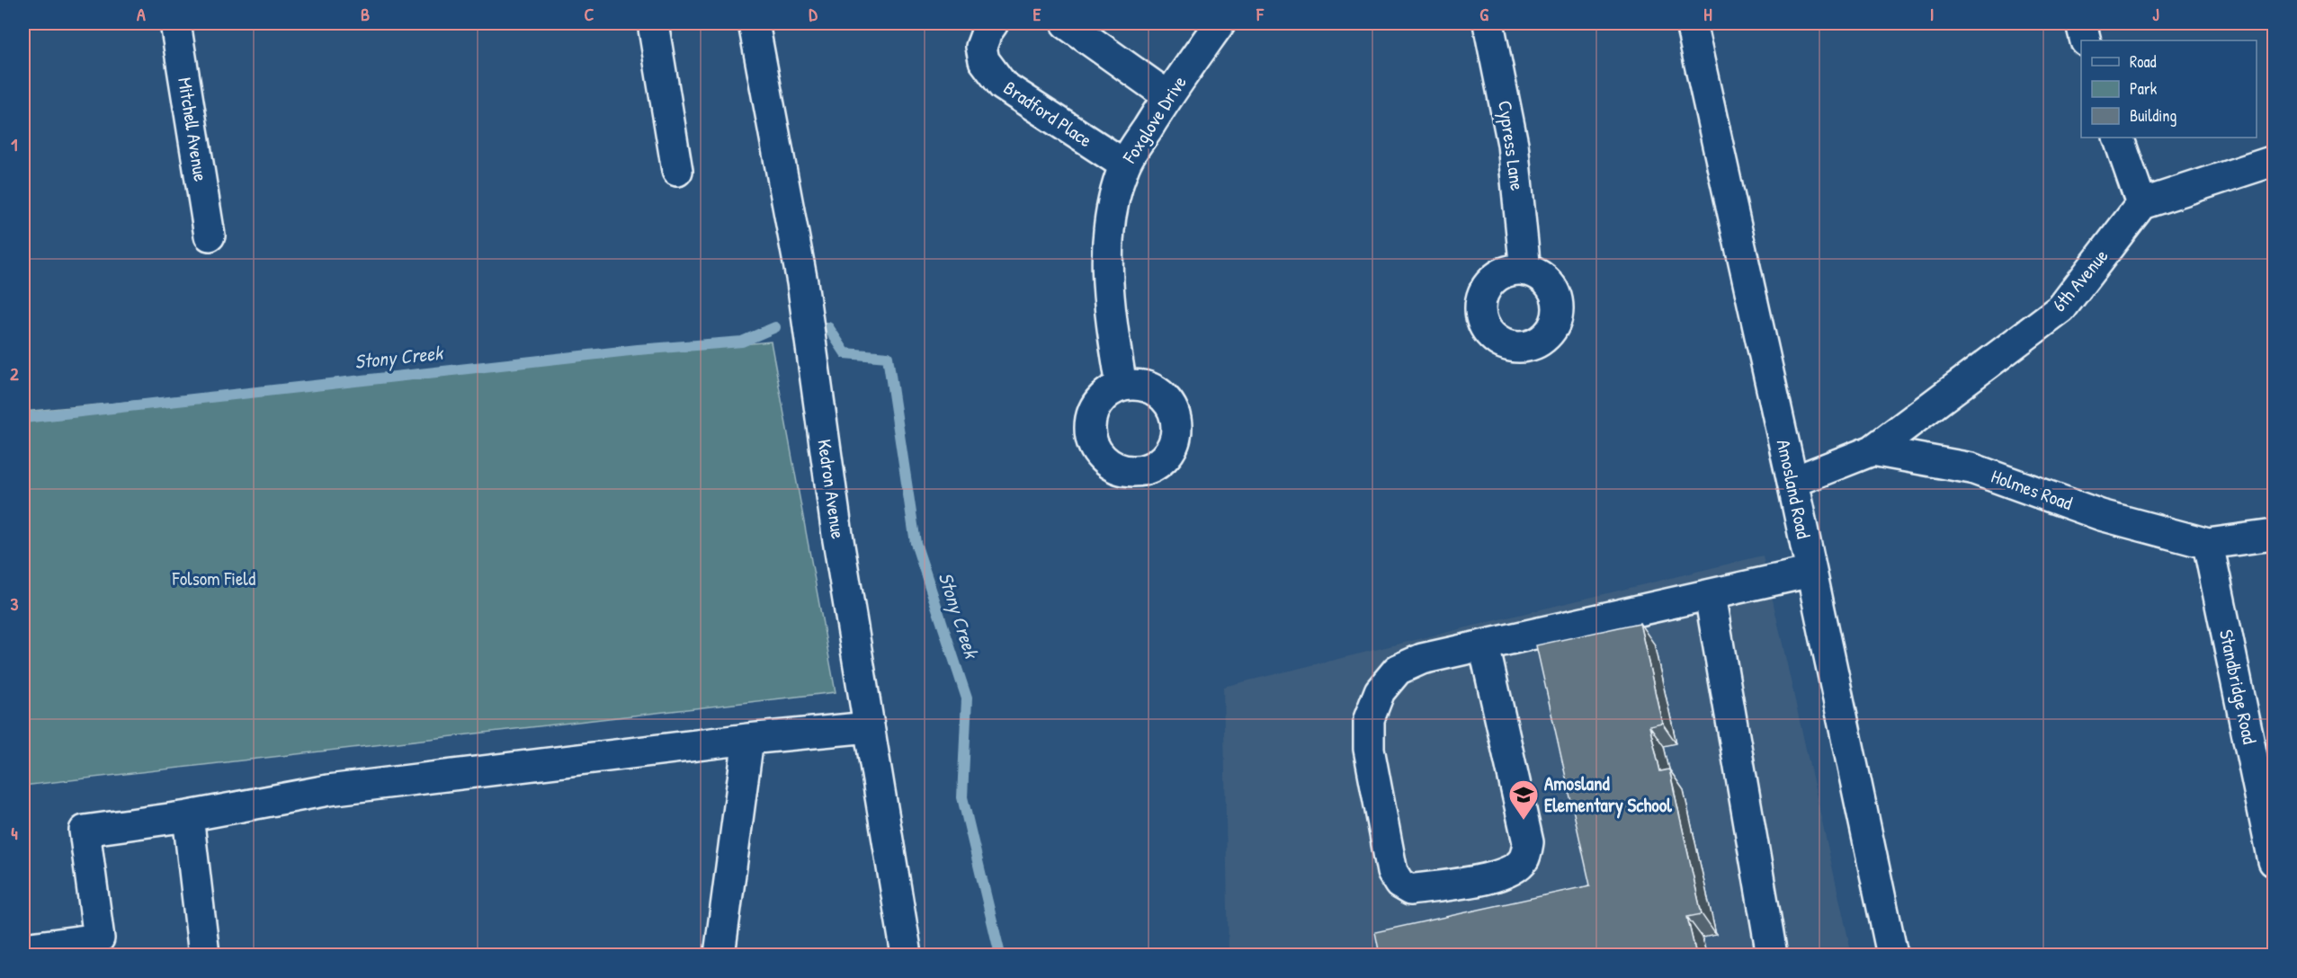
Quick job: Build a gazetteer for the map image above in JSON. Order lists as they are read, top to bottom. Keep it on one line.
{"streets":{"street":["Bradford Place","Foxglove Drive","Mitchell Avenue","Cypress Lane","6th Avenue","Kedron Avenue","Amosland Road","Holmes Road","Standbridge Road"]},"crossings":[["Bradford Place","Foxglove Drive"],["6th Avenue","Holmes Road"],["Holmes Road","Standbridge Road"]],"water":["Stony Creek"],"parks":["Folsom Field"],"places":{"school or university":["Amosland Elementary School"]},"legend":["Road","Park","Building"],"grid":{"columns":["A","B","C","D","E","F","G","H","I","J"],"rows":["1","2","3","4"]}}
